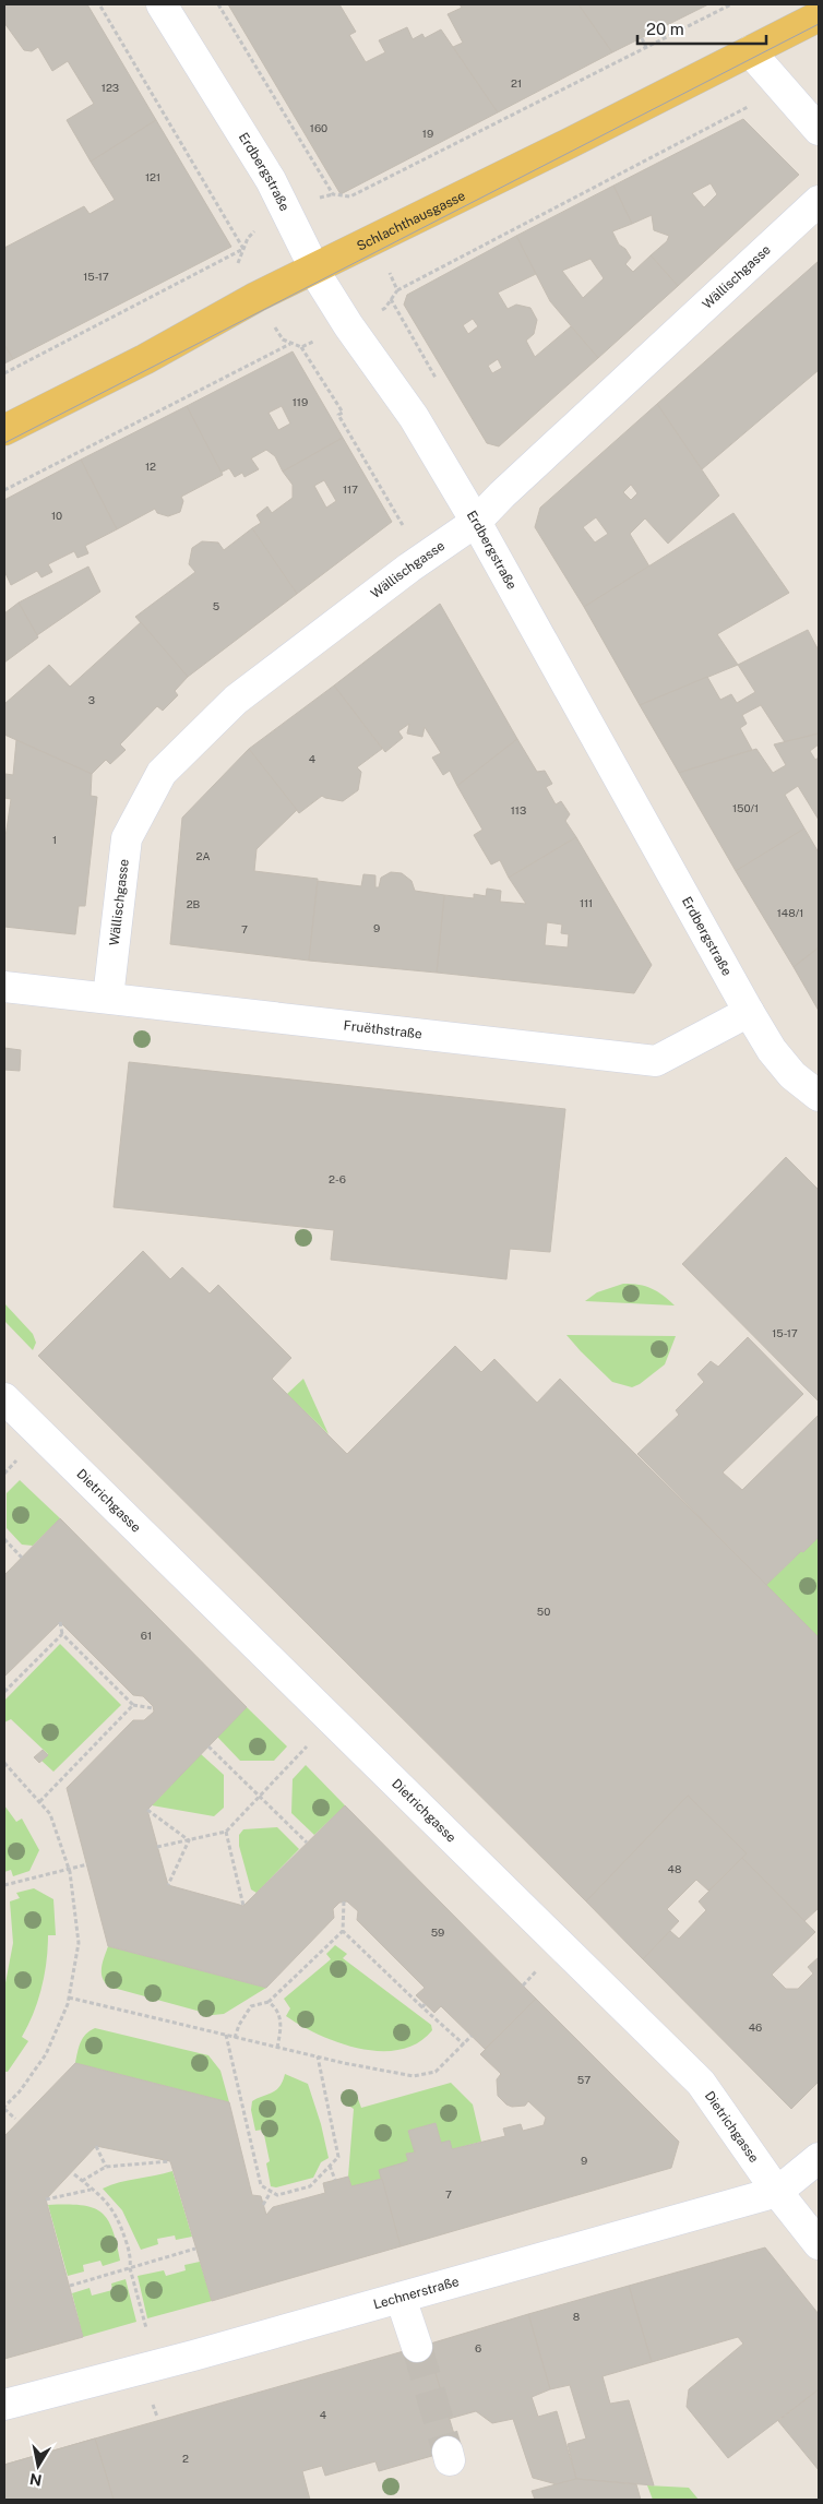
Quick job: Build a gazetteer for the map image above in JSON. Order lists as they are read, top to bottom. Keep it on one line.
{"streets":{"main road":["Schlachthausgasse"],"street":["Erdbergstraße","Wällischgasse","Fruëthstraße","Dietrichgasse","Lechnerstraße"]},"crossings":[["Erdbergstraße","Schlachthausgasse"],["Erdbergstraße","Wällischgasse"],["Erdbergstraße","Fruëthstraße"],["Wällischgasse","Fruëthstraße"],["Dietrichgasse","Lechnerstraße"]],"house_numbers":["21","123","160","19","121","15-17","119","12","117","10","5","3","4","150/1","113","1","2A","111","2B","148/1","9","7","2-6","15-17","50","61","48","59","46","57","9","7","8","6","4","2"],"scale_bar":"20 m","north":"bottom"}
